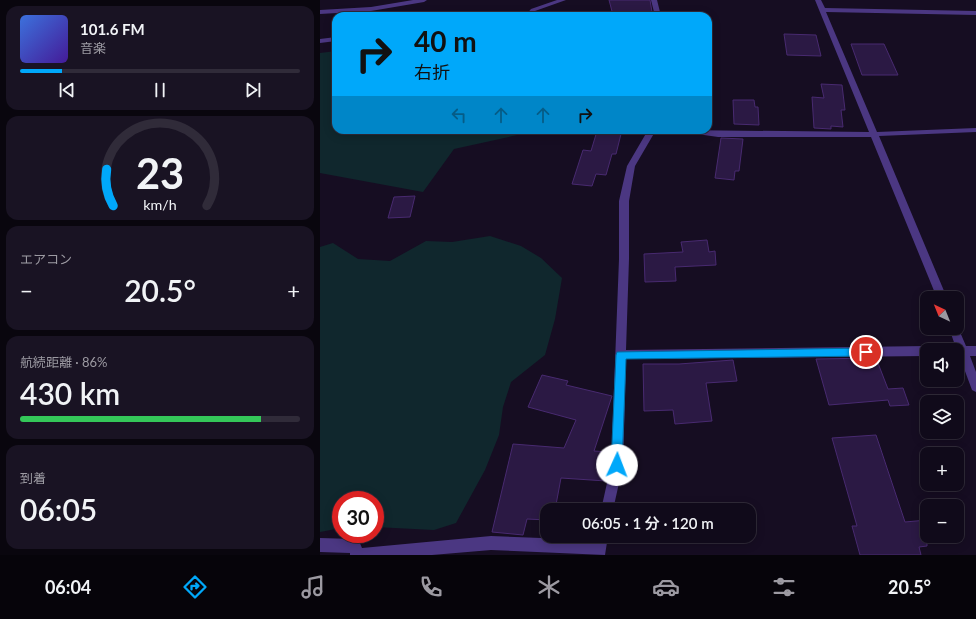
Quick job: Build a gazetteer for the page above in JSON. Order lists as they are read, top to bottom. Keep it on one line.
{"north":"top left","page":{"turn":["40 m","右折"],"song":["101.6 FM","音楽"],"tile":["エアコン",["航続距離 · 86%","430 km"],["到着","06:05"]],"heat":["−","20.5°","+"],"map_buttons":["+","−"],"limit":"30","trip":"06:05 · 1 分 · 120 m","tabs":["06:04","20.5°"],"gauge":["23","km/h"]}}
